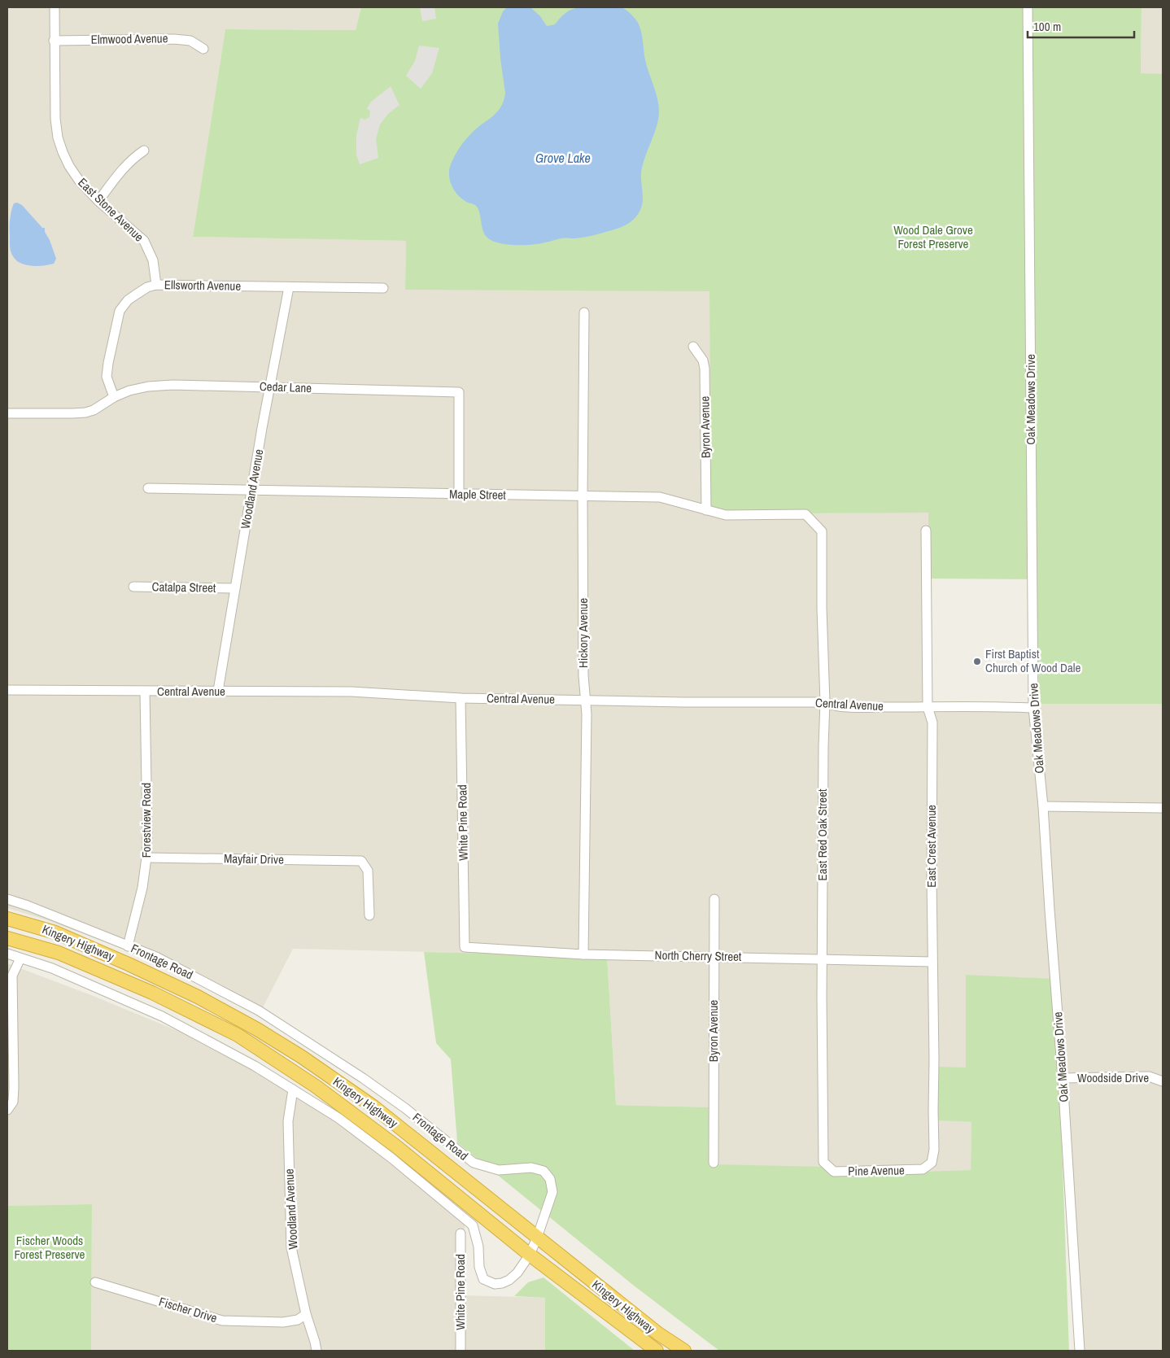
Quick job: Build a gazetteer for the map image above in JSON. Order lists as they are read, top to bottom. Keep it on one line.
{"streets":{"highway":["Kingery Highway"],"street":["Elmwood Avenue","East Stone Avenue","Ellsworth Avenue","Cedar Lane","Oak Meadows Drive","Byron Avenue","Woodland Avenue","Maple Street","Catalpa Street","Hickory Avenue","Central Avenue","Forestview Road","White Pine Road","East Red Oak Street","East Crest Avenue","Mayfair Drive","North Cherry Street","Frontage Road","Woodside Drive","Pine Avenue","Fischer Drive"]},"crossings":[["Elmwood Avenue","East Stone Avenue"],["East Stone Avenue","Ellsworth Avenue"],["Ellsworth Avenue","Cedar Lane"],["Ellsworth Avenue","Woodland Avenue"],["Cedar Lane","Woodland Avenue"],["Cedar Lane","Maple Street"],["Oak Meadows Drive","Central Avenue"],["Oak Meadows Drive","Woodside Drive"],["Byron Avenue","Maple Street"],["Byron Avenue","North Cherry Street"],["Woodland Avenue","Maple Street"],["Woodland Avenue","Catalpa Street"],["Woodland Avenue","Central Avenue"],["Woodland Avenue","Frontage Road"],["Woodland Avenue","Fischer Drive"],["Maple Street","Hickory Avenue"],["Maple Street","East Red Oak Street"],["Hickory Avenue","Central Avenue"],["Hickory Avenue","North Cherry Street"],["Central Avenue","Forestview Road"],["Central Avenue","White Pine Road"],["Central Avenue","East Red Oak Street"],["Central Avenue","East Crest Avenue"],["Forestview Road","Mayfair Drive"],["Forestview Road","Frontage Road"],["White Pine Road","North Cherry Street"],["East Red Oak Street","North Cherry Street"],["East Red Oak Street","Pine Avenue"],["East Crest Avenue","North Cherry Street"],["East Crest Avenue","Pine Avenue"],["Kingery Highway","Frontage Road"]],"water":["Grove Lake"],"parks":["Wood Dale Grove Forest Preserve","Fischer Woods Forest Preserve"],"places":["First Baptist Church of Wood Dale"],"scale_bar":"100 m"}
